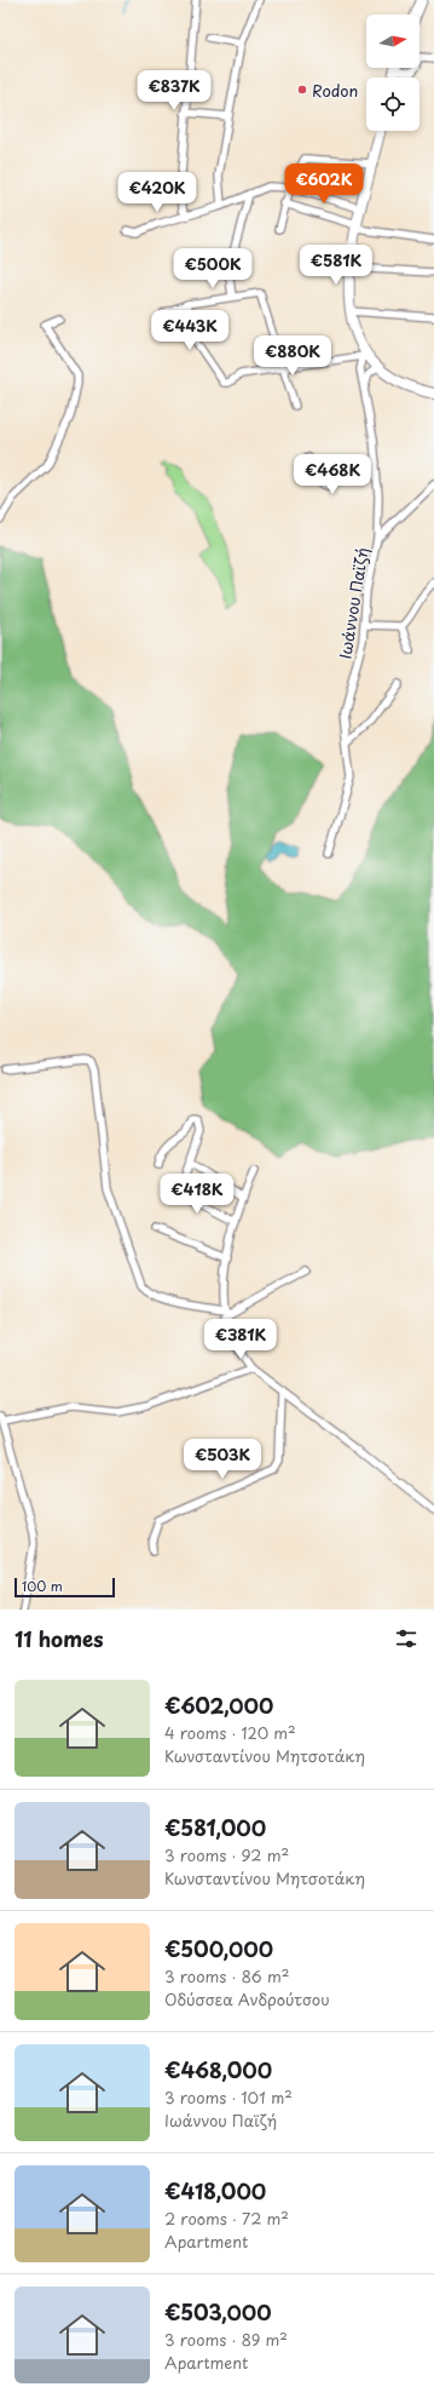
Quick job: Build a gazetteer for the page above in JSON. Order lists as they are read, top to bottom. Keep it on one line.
{"streets":{"street":["Ιωάννου Παϊζή"]},"places":["Rodon"],"scale_bar":"100 m","north":"right","page":{"price":["€837K","€602K","€420K","€581K","€500K","€443K","€880K","€468K","€418K","€381K","€503K"],"scale":"100 m","heading":"11 homes","list":[{"name":"€602,000","note":"4 rooms · 120 m² · Κωνσταντίνου Μητσοτάκη"},{"name":"€581,000","note":"3 rooms · 92 m² · Κωνσταντίνου Μητσοτάκη"},{"name":"€500,000","note":"3 rooms · 86 m² · Οδύσσεα Ανδρούτσου"},{"name":"€468,000","note":"3 rooms · 101 m² · Ιωάννου Παϊζή"},{"name":"€418,000","note":"2 rooms · 72 m² · Apartment"},{"name":"€503,000","note":"3 rooms · 89 m² · Apartment"}]}}
